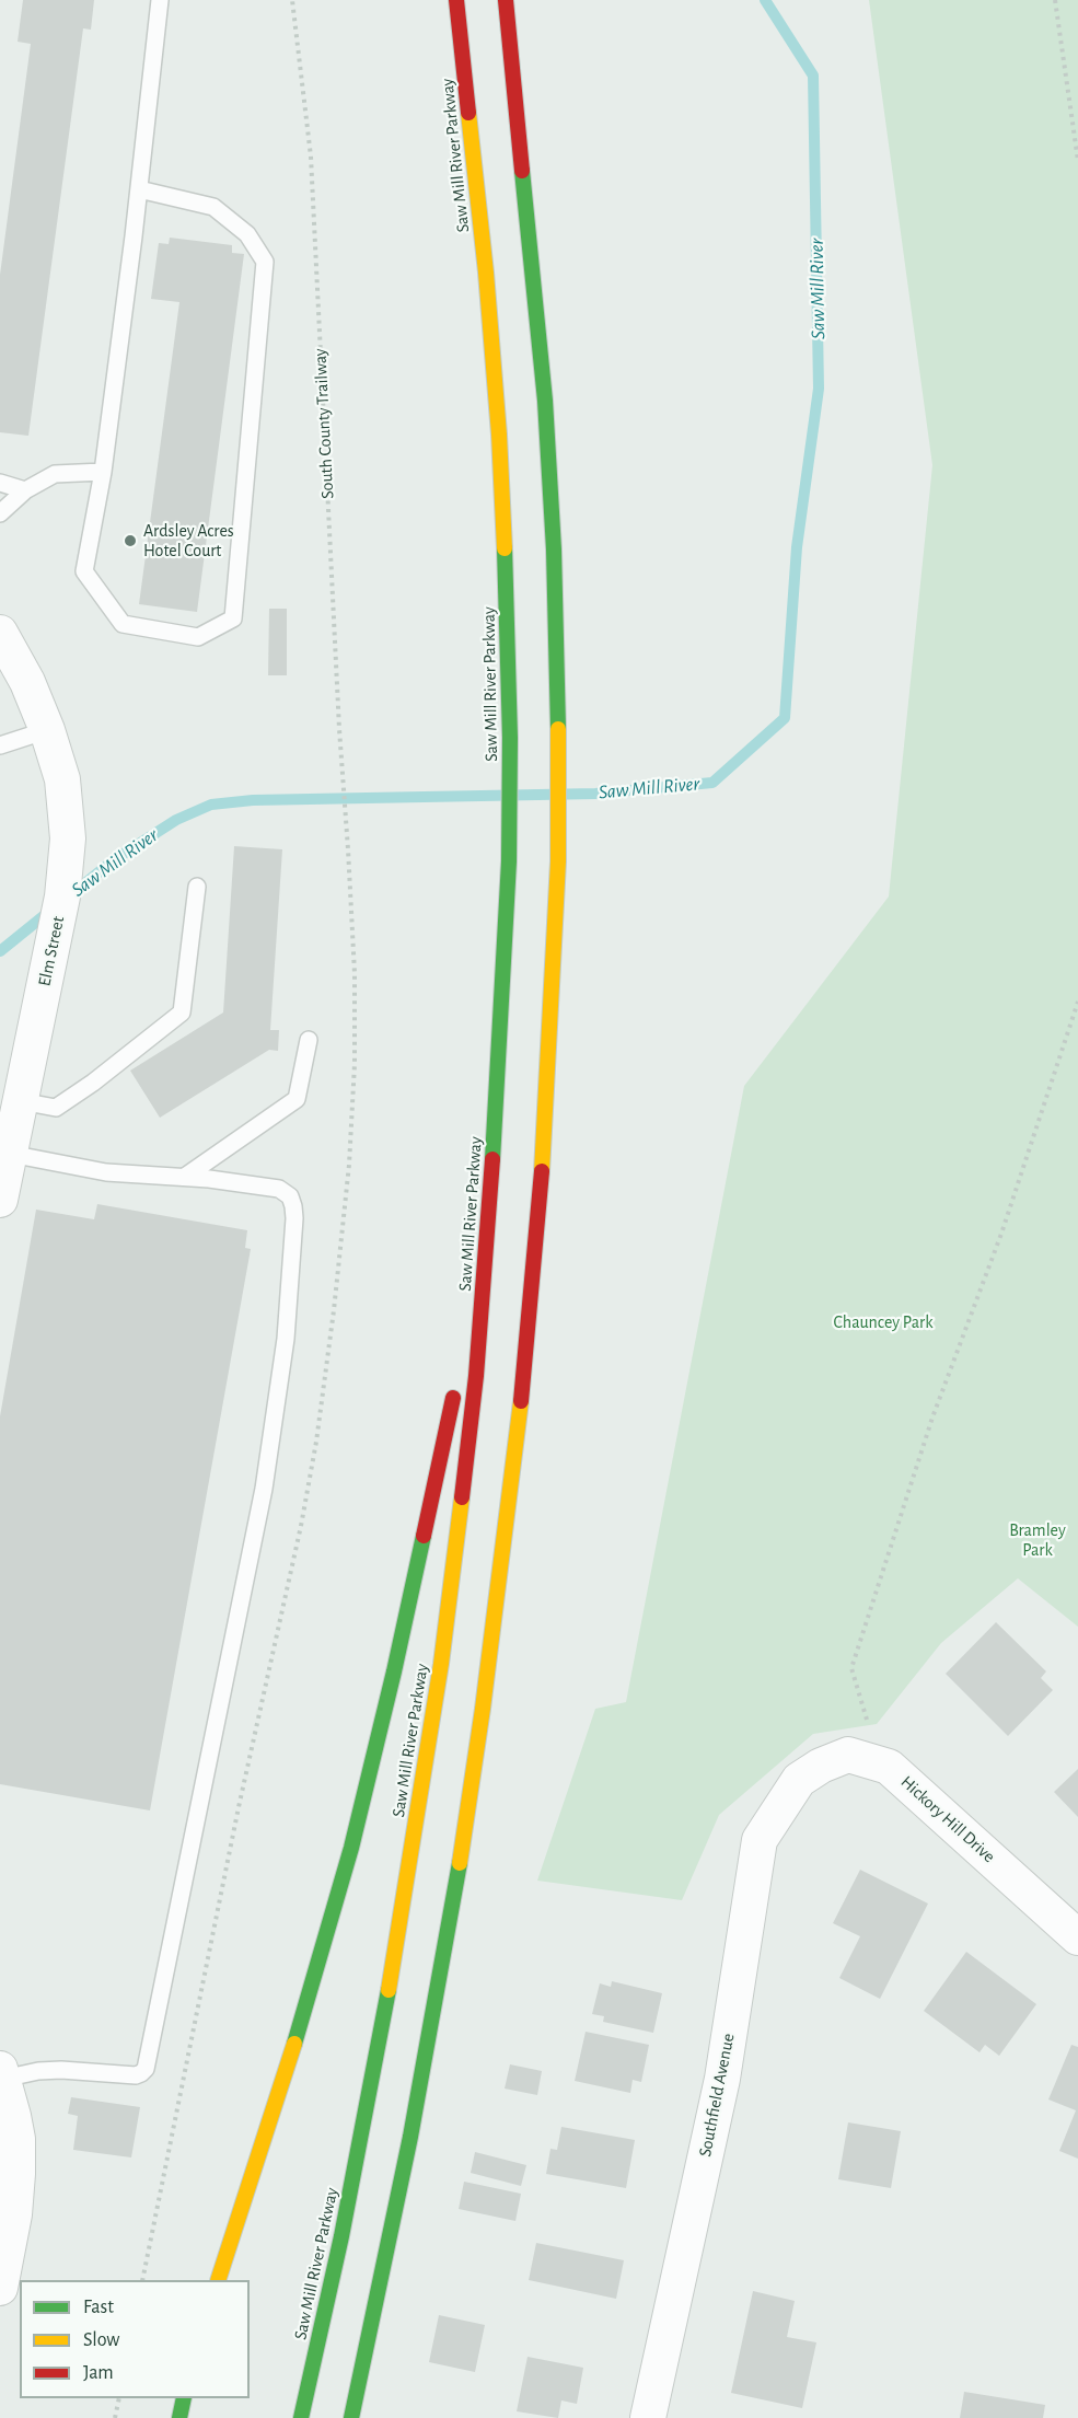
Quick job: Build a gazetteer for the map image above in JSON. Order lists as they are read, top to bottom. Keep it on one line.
{"streets":{"highway":["Saw Mill River Parkway"],"street":["Elm Street","Hickory Hill Drive","Southfield Avenue"],"path":["South County Trailway"]},"crossings":[["Hickory Hill Drive","Southfield Avenue"]],"water":["Saw Mill River"],"parks":["Chauncey Park","Bramley Park"],"places":["Ardsley Acres Hotel Court"],"legend":["Fast","Slow","Jam"]}
